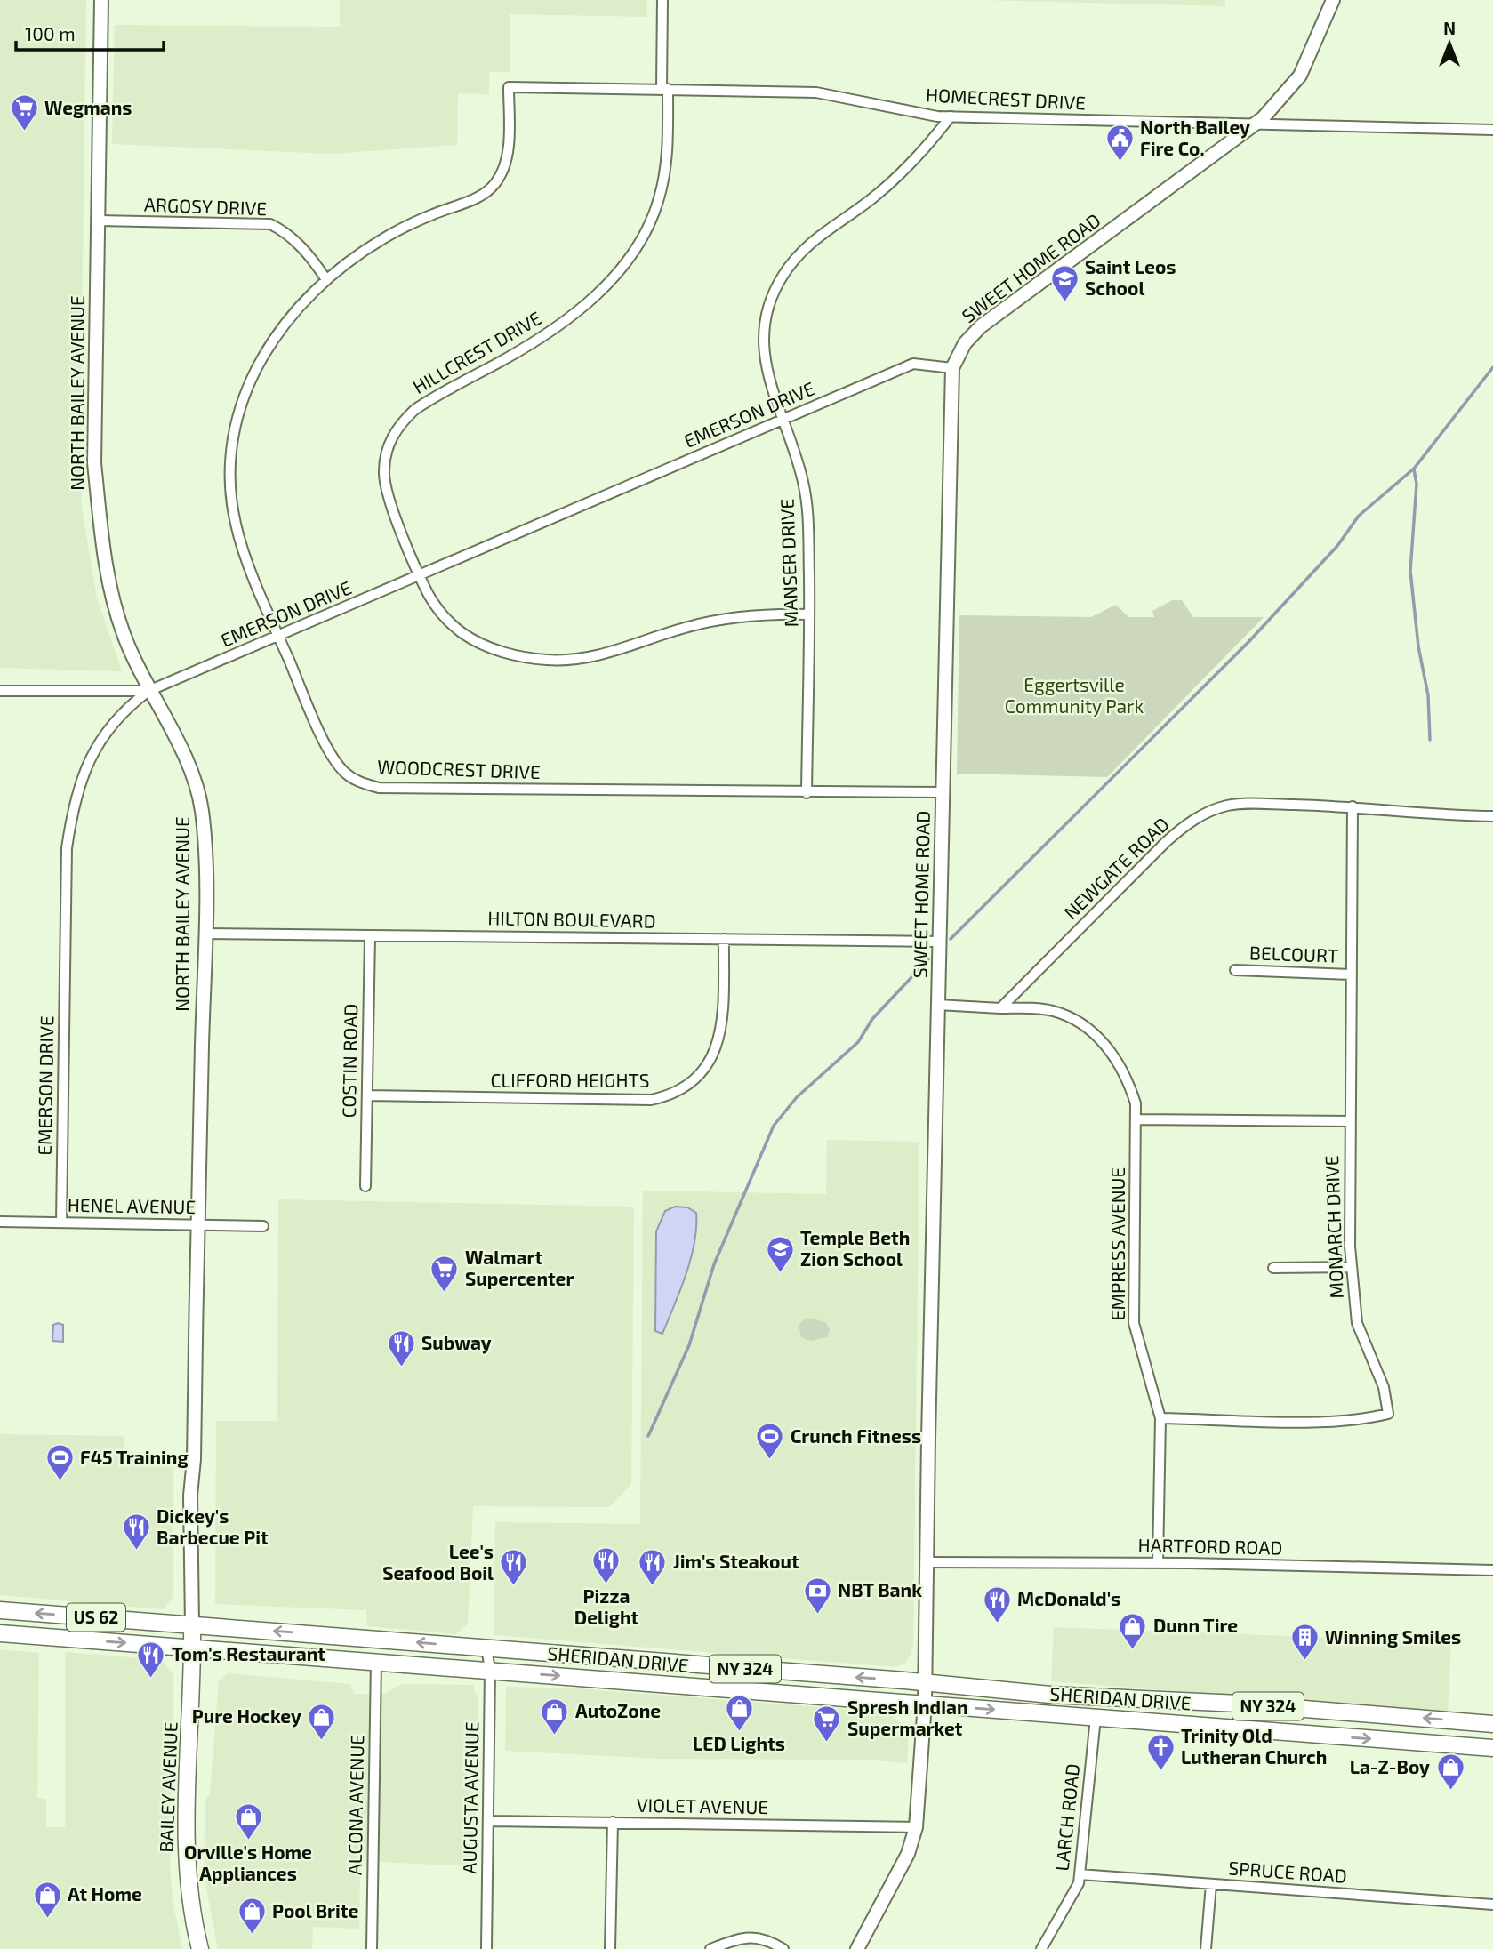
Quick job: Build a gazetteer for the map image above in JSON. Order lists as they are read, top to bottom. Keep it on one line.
{"streets":{"main road":["US 62","SHERIDAN DRIVE","NY 324","BAILEY AVENUE"],"street":["HOMECREST DRIVE","ARGOSY DRIVE","SWEET HOME ROAD","HILLCREST DRIVE","NORTH BAILEY AVENUE","EMERSON DRIVE","MANSER DRIVE","WOODCREST DRIVE","NEWGATE ROAD","HILTON BOULEVARD","BELCOURT","COSTIN ROAD","CLIFFORD HEIGHTS","HENEL AVENUE","MONARCH DRIVE","EMPRESS AVENUE","HARTFORD ROAD","AUGUSTA AVENUE","ALCONA AVENUE","VIOLET AVENUE","LARCH ROAD","SPRUCE ROAD"]},"crossings":[["HOMECREST DRIVE","SWEET HOME ROAD"],["HOMECREST DRIVE","HILLCREST DRIVE"],["HOMECREST DRIVE","MANSER DRIVE"],["HOMECREST DRIVE","WOODCREST DRIVE"],["ARGOSY DRIVE","NORTH BAILEY AVENUE"],["ARGOSY DRIVE","WOODCREST DRIVE"],["SWEET HOME ROAD","EMERSON DRIVE"],["SWEET HOME ROAD","WOODCREST DRIVE"],["SWEET HOME ROAD","HILTON BOULEVARD"],["SWEET HOME ROAD","HARTFORD ROAD"],["SWEET HOME ROAD","SHERIDAN DRIVE"],["SWEET HOME ROAD","VIOLET AVENUE"],["HILLCREST DRIVE","EMERSON DRIVE"],["HILLCREST DRIVE","MANSER DRIVE"],["NORTH BAILEY AVENUE","EMERSON DRIVE"],["NORTH BAILEY AVENUE","HILTON BOULEVARD"],["NORTH BAILEY AVENUE","HENEL AVENUE"],["NORTH BAILEY AVENUE","SHERIDAN DRIVE"],["NORTH BAILEY AVENUE","BAILEY AVENUE"],["EMERSON DRIVE","MANSER DRIVE"],["EMERSON DRIVE","WOODCREST DRIVE"],["EMERSON DRIVE","HENEL AVENUE"],["MANSER DRIVE","WOODCREST DRIVE"],["NEWGATE ROAD","MONARCH DRIVE"],["NEWGATE ROAD","EMPRESS AVENUE"],["HILTON BOULEVARD","COSTIN ROAD"],["HILTON BOULEVARD","CLIFFORD HEIGHTS"],["BELCOURT","MONARCH DRIVE"],["COSTIN ROAD","CLIFFORD HEIGHTS"],["MONARCH DRIVE","EMPRESS AVENUE"],["EMPRESS AVENUE","HARTFORD ROAD"],["SHERIDAN DRIVE","BAILEY AVENUE"],["SHERIDAN DRIVE","AUGUSTA AVENUE"],["SHERIDAN DRIVE","ALCONA AVENUE"],["SHERIDAN DRIVE","LARCH ROAD"],["AUGUSTA AVENUE","VIOLET AVENUE"],["LARCH ROAD","SPRUCE ROAD"]],"parks":["Eggertsville Community Park"],"places":{"supermarket":["Wegmans","Walmart Supercenter","Spresh Indian Supermarket"],"public building":["North Bailey Fire Co."],"school or university":["Saint Leos School","Temple Beth Zion School"],"restaurant":["Subway","Dickey's Barbecue Pit","Pizza Delight","Jim's Steakout","Lee's Seafood Boil","McDonald's","Tom's Restaurant"],"sports":["Crunch Fitness","F45 Training"],"bank":["NBT Bank"],"shop":["Dunn Tire","LED Lights","AutoZone","Pure Hockey","La-Z-Boy","Orville's Home Appliances","At Home","Pool Brite"],"building":["Winning Smiles"],"church":["Trinity Old Lutheran Church"]},"scale_bar":"100 m","north":"top"}
